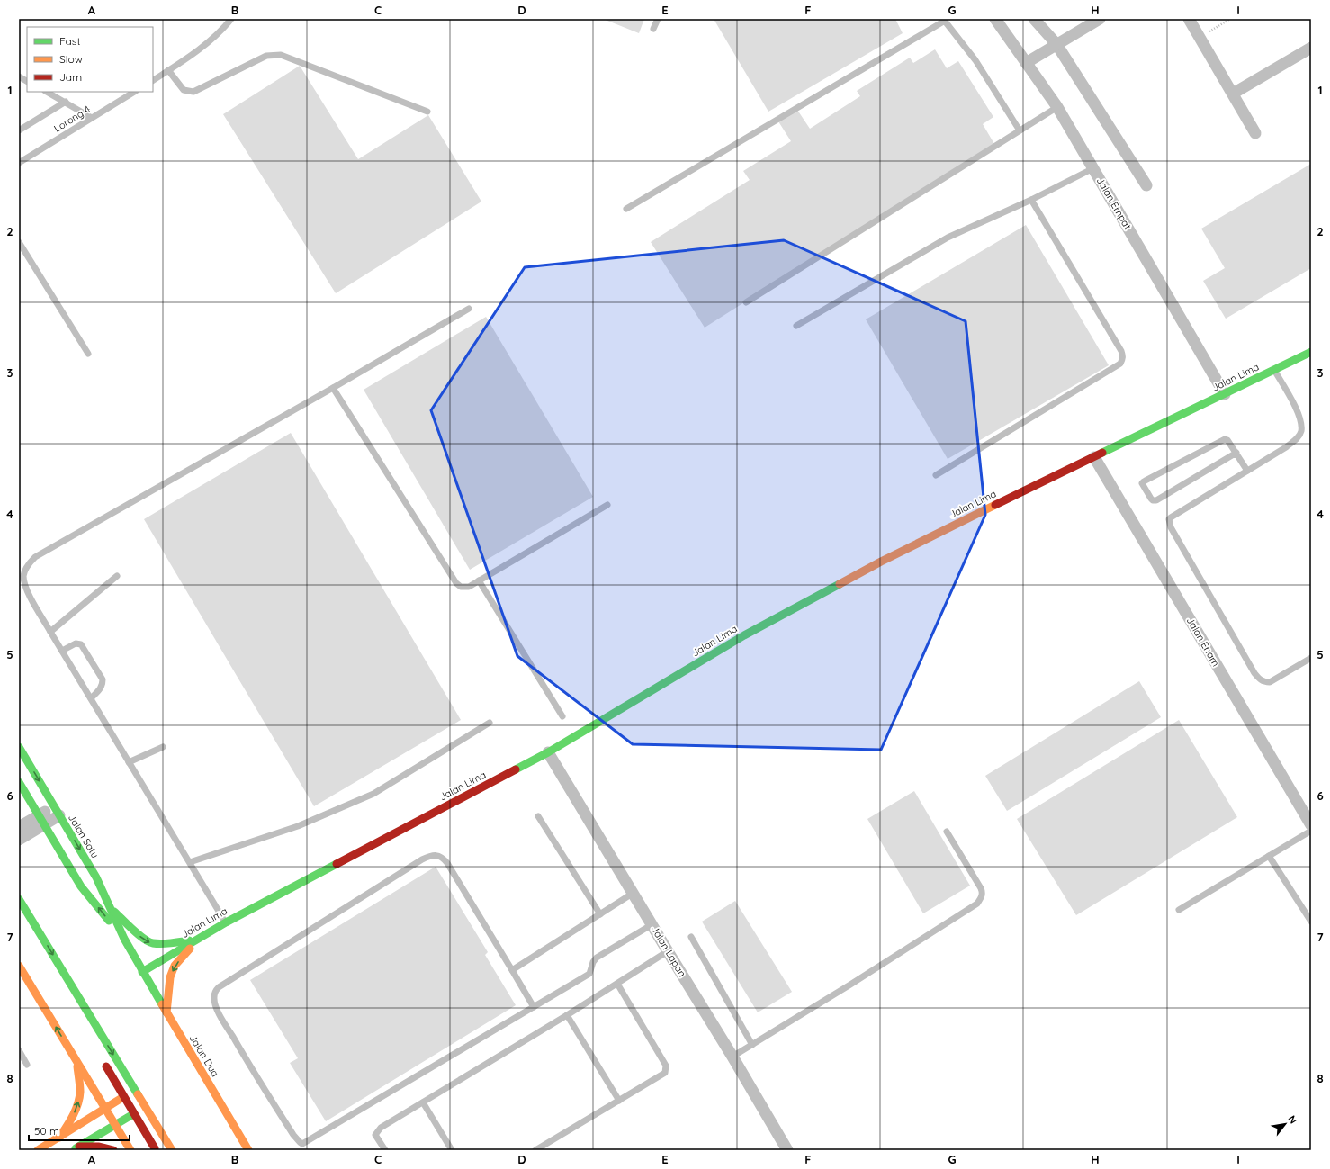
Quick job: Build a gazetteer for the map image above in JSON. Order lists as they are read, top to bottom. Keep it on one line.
{"streets":{"main road":["Jalan Lima","Jalan Satu","Jalan Dua"],"street":["Jalan Empat","Jalan Enam","Jalan Lapan"],"lane":["Lorong 4"]},"crossings":[["Jalan Empat","Jalan Lima"],["Jalan Lima","Jalan Enam"],["Jalan Lima","Jalan Satu"],["Jalan Lima","Jalan Lapan"],["Jalan Lima","Jalan Dua"],["Jalan Satu","Jalan Dua"]],"legend":["Fast","Slow","Jam"],"scale_bar":"50 m","north":"top right","grid":{"columns":["A","B","C","D","E","F","G","H","I"],"rows":["1","2","3","4","5","6","7","8"]}}
